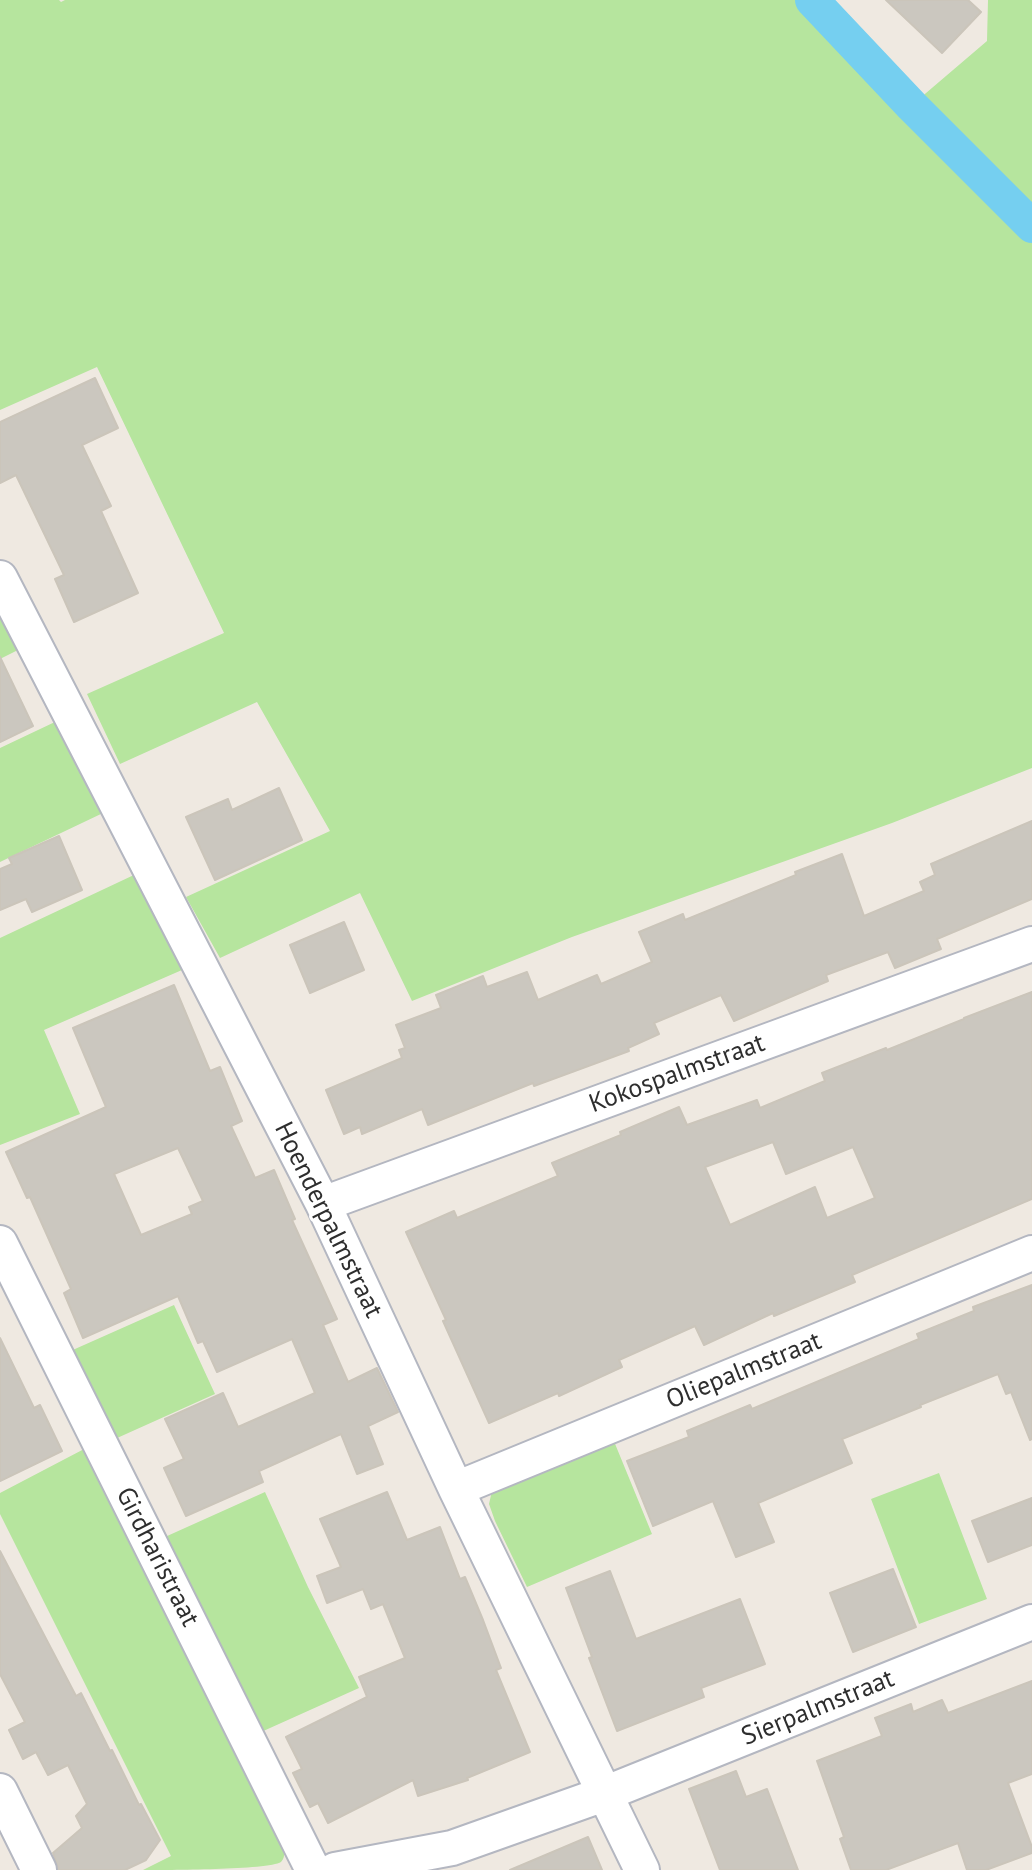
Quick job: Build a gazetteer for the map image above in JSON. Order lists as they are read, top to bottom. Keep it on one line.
{"streets":{"street":["Kokospalmstraat","Hoenderpalmstraat","Oliepalmstraat","Girdharistraat","Sierpalmstraat"]},"crossings":[["Kokospalmstraat","Hoenderpalmstraat"],["Hoenderpalmstraat","Oliepalmstraat"],["Hoenderpalmstraat","Sierpalmstraat"]]}
